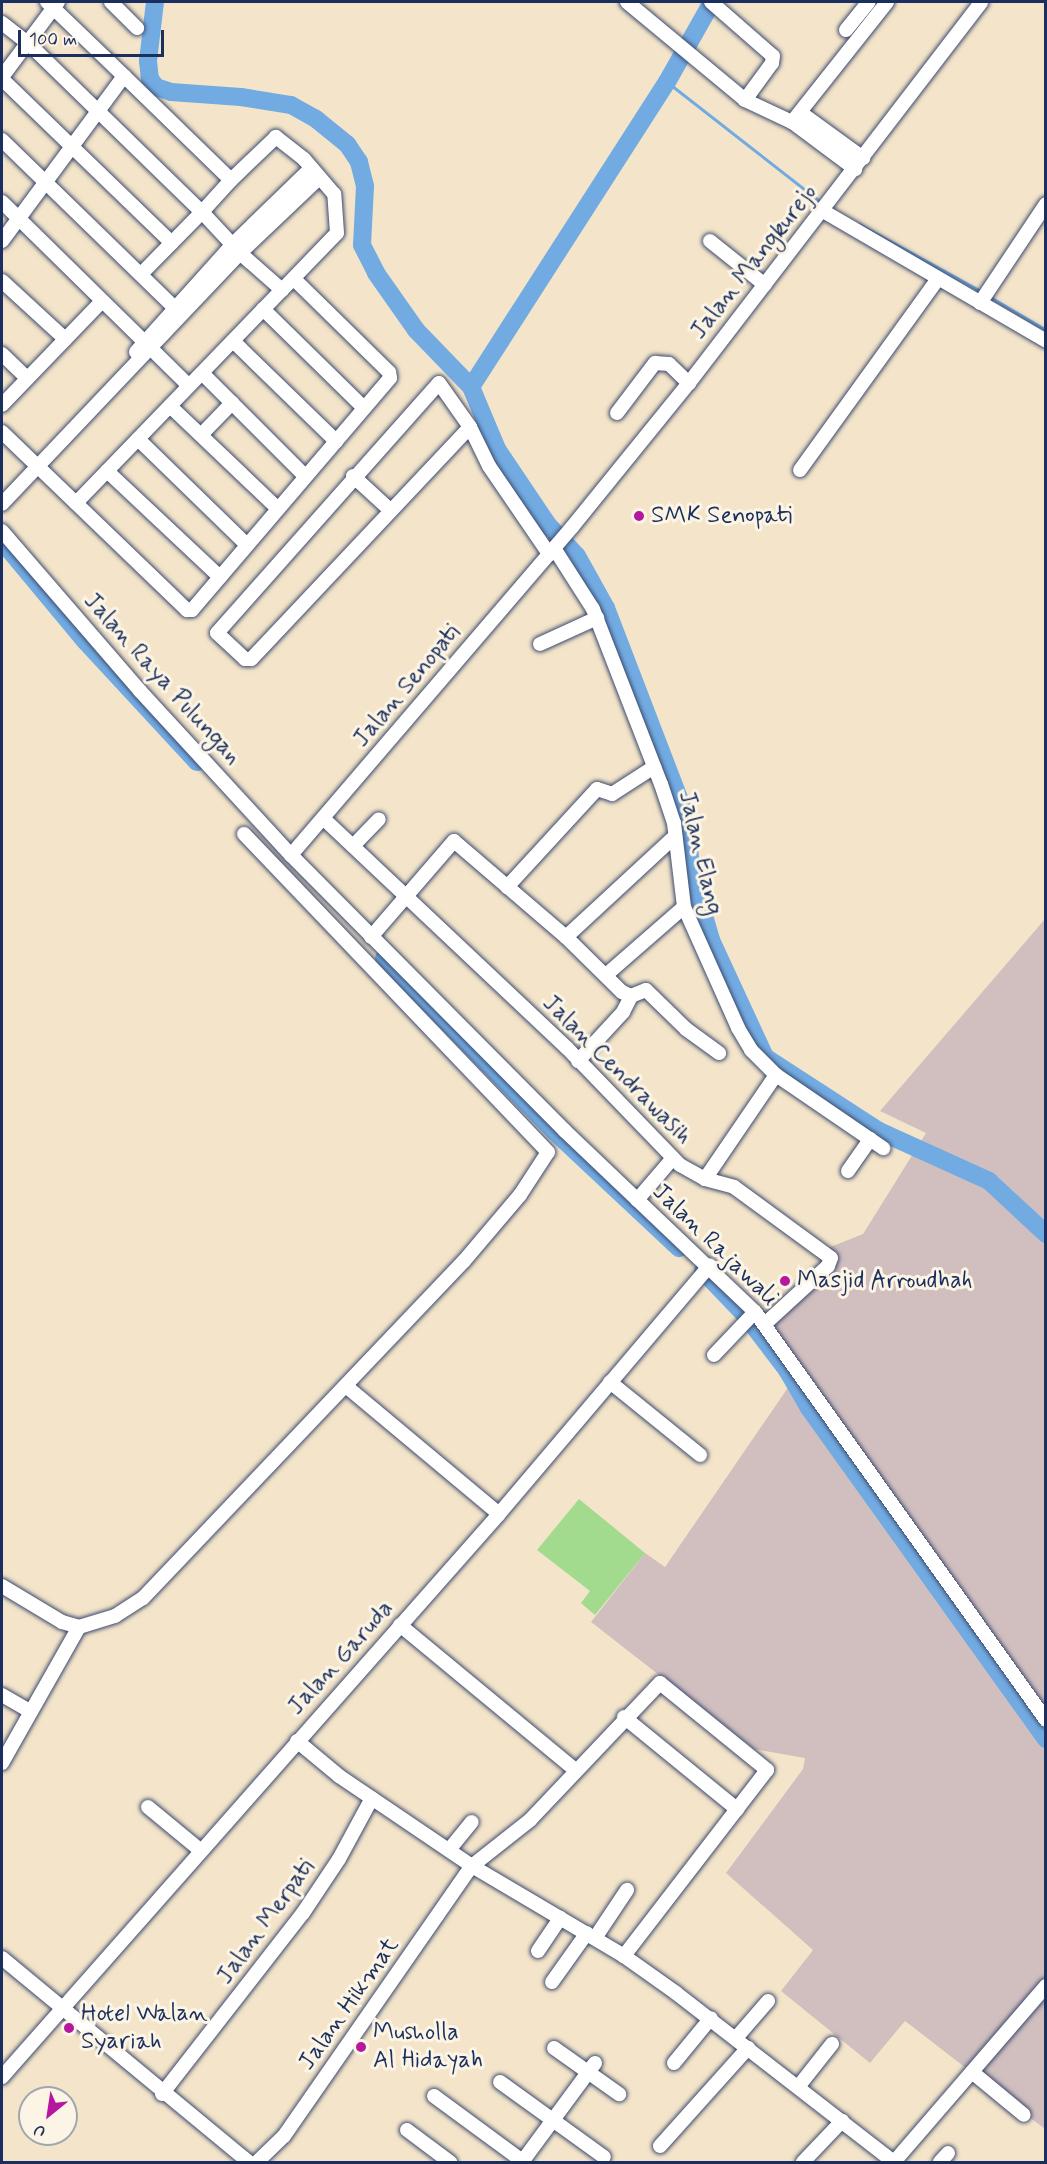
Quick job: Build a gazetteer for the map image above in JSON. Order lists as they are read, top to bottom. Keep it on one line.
{"streets":{"street":["Jalan Mangkurejo","Jalan Raya Pulungan","Jalan Senopati","Jalan Elang","Jalan Cendrawasih","Jalan Rajawali","Jalan Garuda","Jalan Merpati","Jalan Hikmat"]},"crossings":[["Jalan Mangkurejo","Jalan Senopati"],["Jalan Mangkurejo","Jalan Elang"],["Jalan Raya Pulungan","Jalan Senopati"],["Jalan Raya Pulungan","Jalan Rajawali"],["Jalan Senopati","Jalan Elang"],["Jalan Senopati","Jalan Cendrawasih"],["Jalan Senopati","Jalan Rajawali"],["Jalan Cendrawasih","Jalan Rajawali"],["Jalan Rajawali","Jalan Garuda"]],"places":["SMK Senopati","Masjid Arroudhah","Hotel Walan Syariah","Musholla Al Hidayah"],"scale_bar":"100 m","north":"bottom left"}
